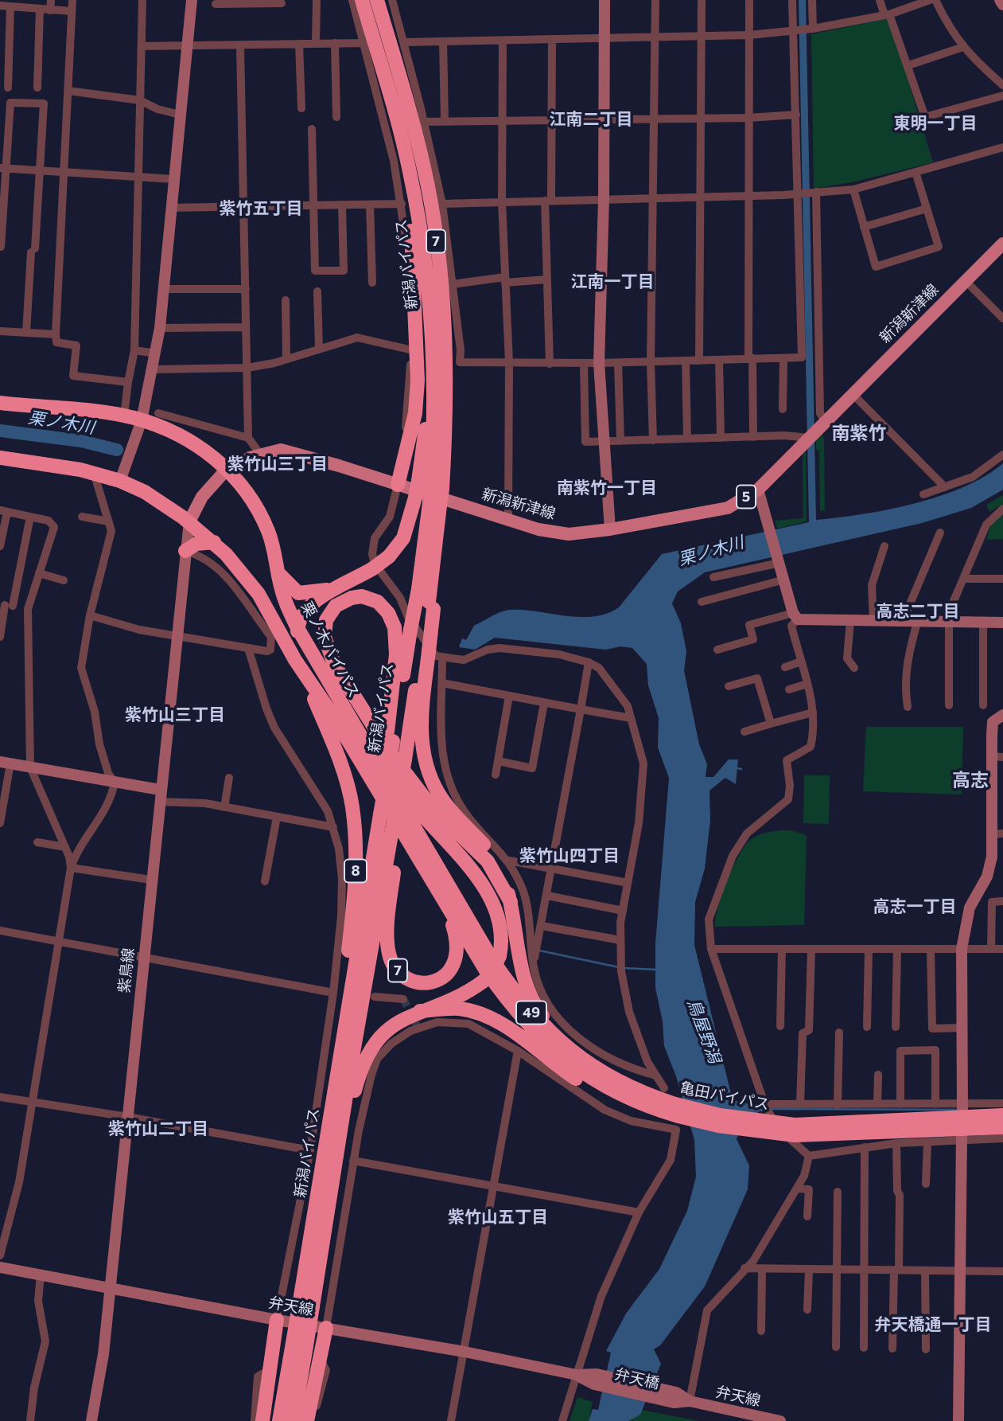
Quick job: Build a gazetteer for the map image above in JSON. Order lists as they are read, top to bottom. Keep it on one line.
{"streets":{"highway":["7","新潟バイパス","栗ノ木バイパス","8","49","亀田バイパス"],"main road":["新潟新津線","5"],"street":["紫鳥線","弁天線","弁天橋"]},"crossings":[["7","新潟バイパス"],["7","新潟新津線"],["7","栗ノ木バイパス"],["7","亀田バイパス"],["新潟バイパス","栗ノ木バイパス"],["新潟バイパス","8"],["新潟バイパス","亀田バイパス"],["新潟新津線","栗ノ木バイパス"],["新潟新津線","紫鳥線"],["栗ノ木バイパス","8"],["栗ノ木バイパス","紫鳥線"],["栗ノ木バイパス","亀田バイパス"],["紫鳥線","弁天線"],["弁天線","弁天橋"]],"districts":["江南二丁目","東明一丁目","紫竹五丁目","江南一丁目","南紫竹","紫竹山三丁目","南紫竹一丁目","高志二丁目","紫竹山三丁目","高志","紫竹山四丁目","高志一丁目","紫竹山二丁目","紫竹山五丁目","弁天橋通一丁目"],"water":["栗ノ木川","鳥屋野潟"]}
